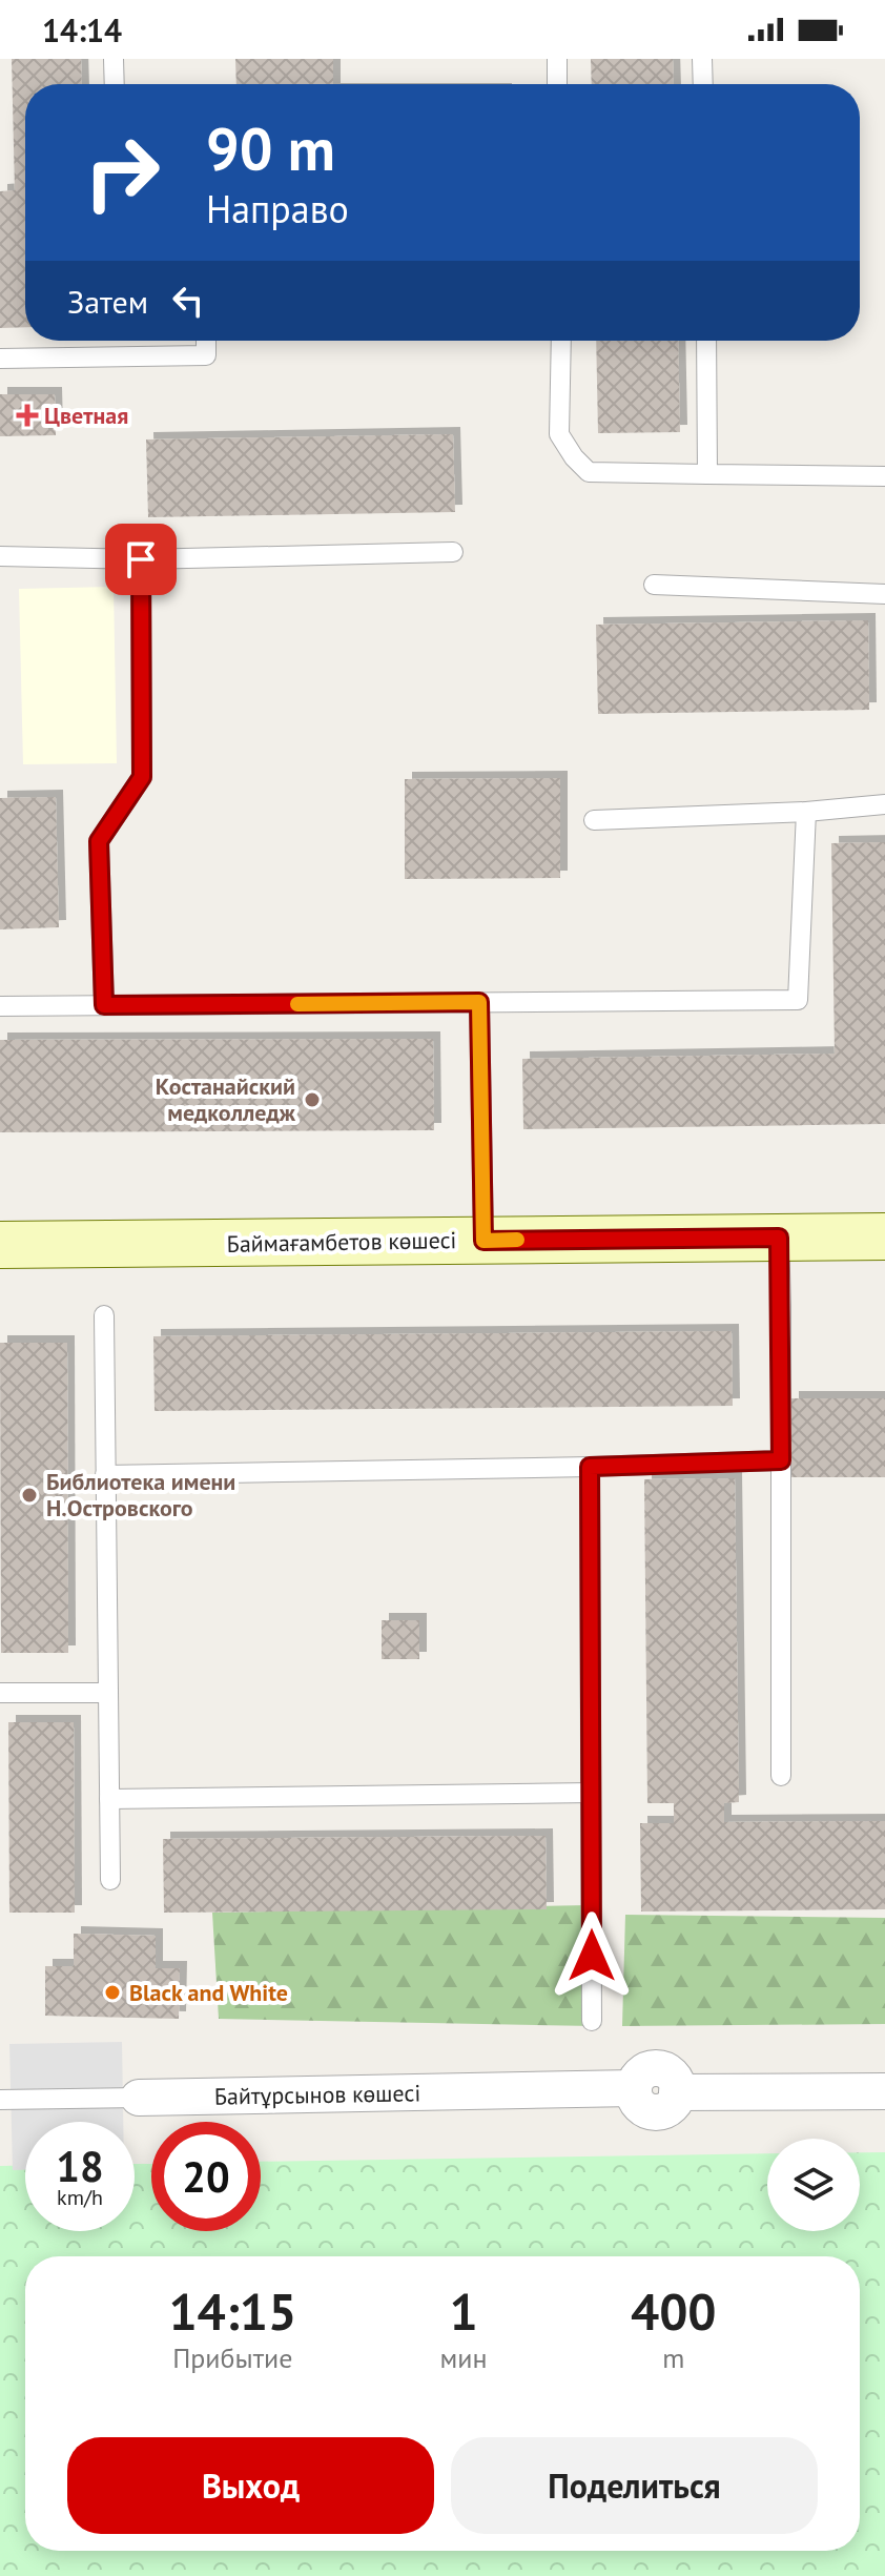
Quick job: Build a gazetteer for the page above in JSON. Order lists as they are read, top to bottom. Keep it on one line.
{"streets":{"main road":["Баймағамбетов көшесі"],"street":["Байтұрсынов көшесі"]},"places":{"health":["Цветная"],"other":["Костанайский медколледж","Библиотека имени Н.Островского","Black and White"]},"page":{"status":"14:14","turn":["90 m","Направо"],"then":"Затем","speed":"18 km/h","limit":"20","eta":["14:15","Прибытие","1","мин","400","m"],"buttons":["Выход","Поделиться"]}}
